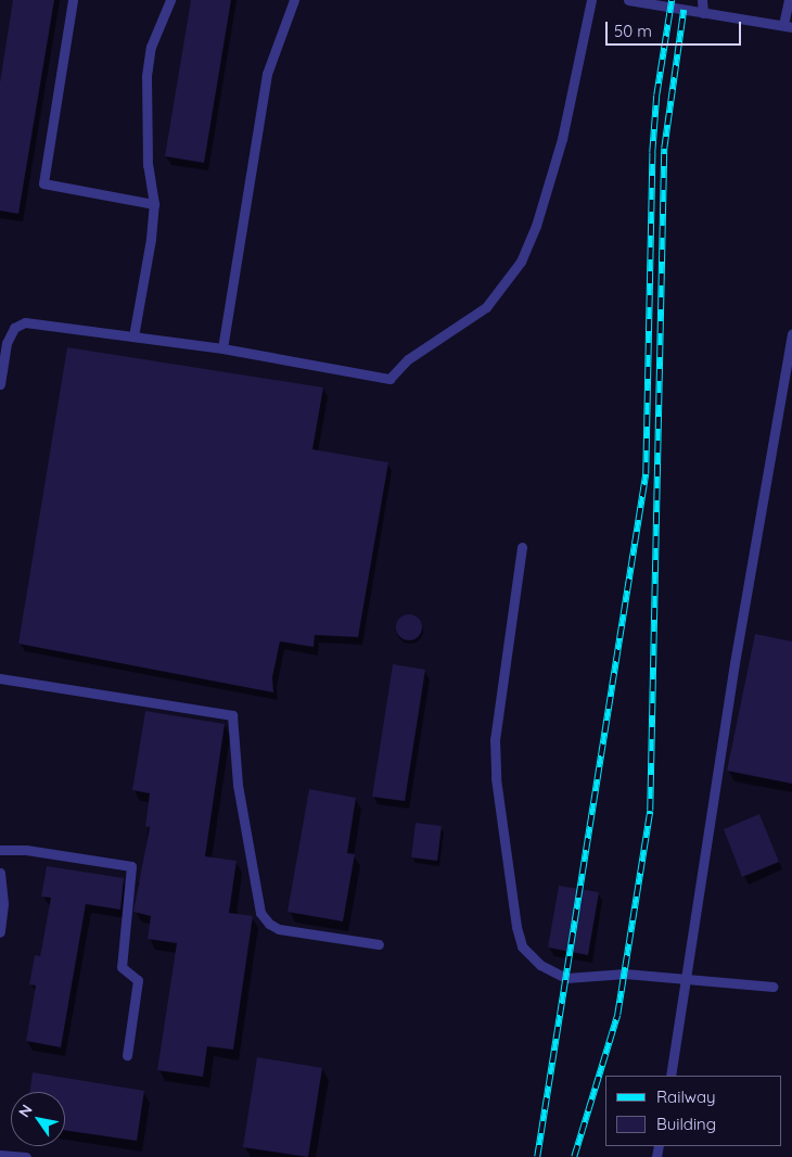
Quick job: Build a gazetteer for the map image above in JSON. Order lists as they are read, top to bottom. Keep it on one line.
{"legend":["Railway","Building"],"scale_bar":"50 m","north":"top left"}
